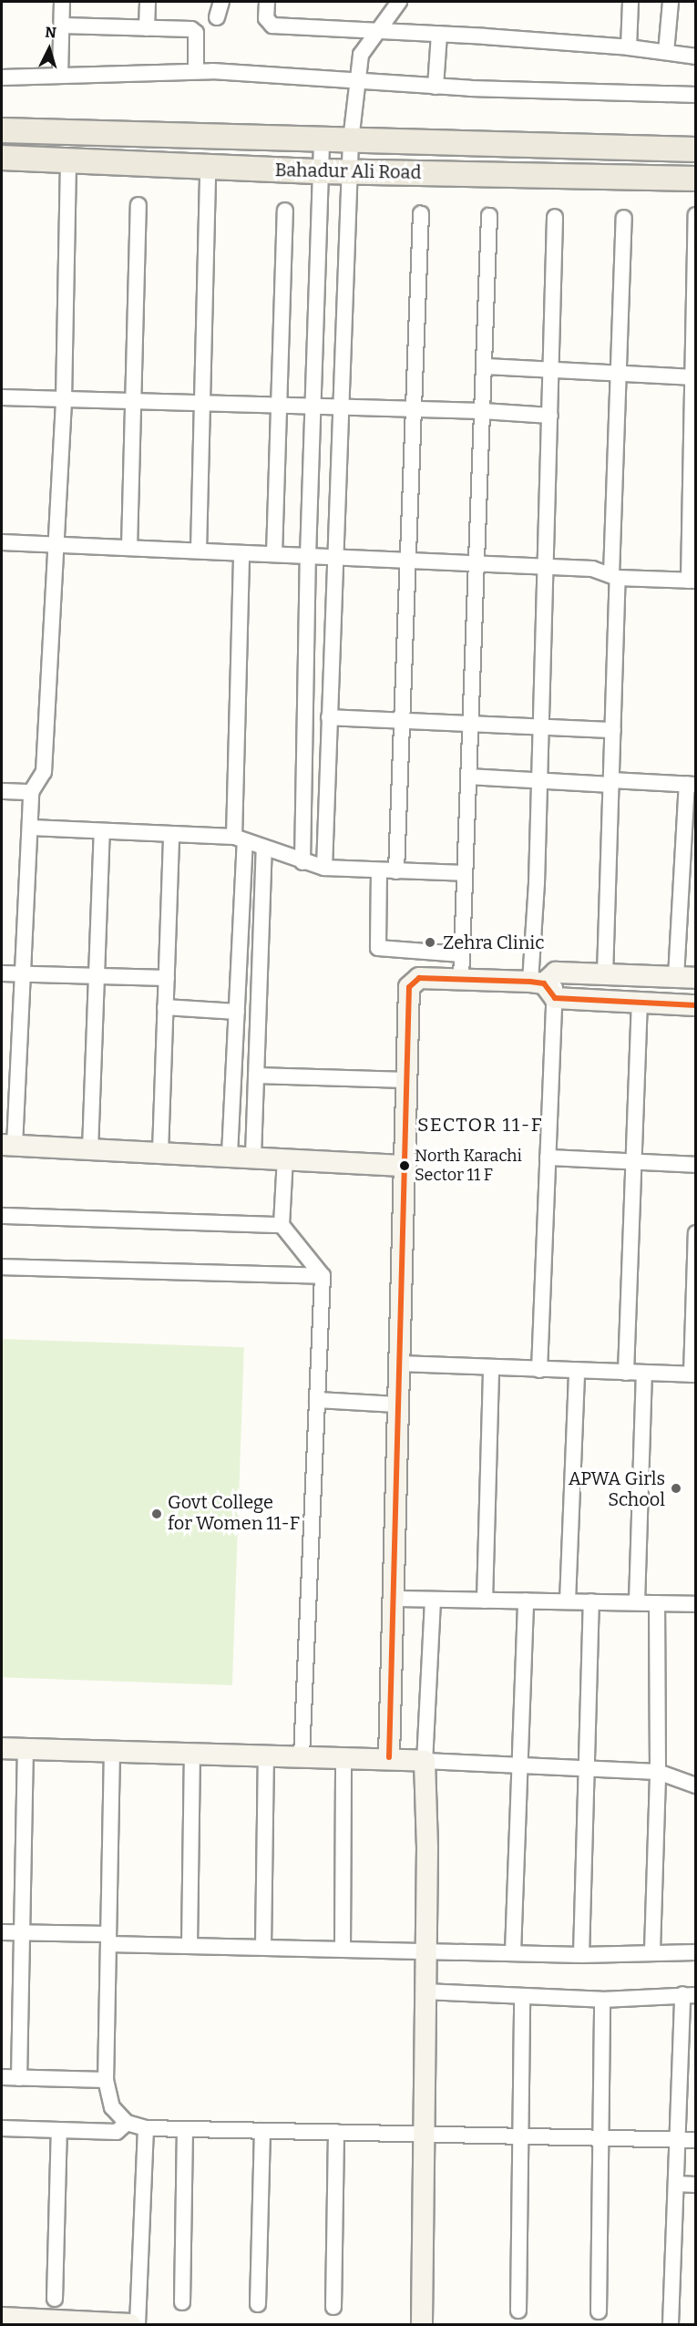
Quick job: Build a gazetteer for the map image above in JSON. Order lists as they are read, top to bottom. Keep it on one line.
{"streets":{"main road":["Bahadur Ali Road"]},"districts":["SECTOR 11-F"],"places":["Zehra Clinic","North Karachi Sector 11 F","APWA Girls School","Govt College for Women 11-F"],"north":"top"}
